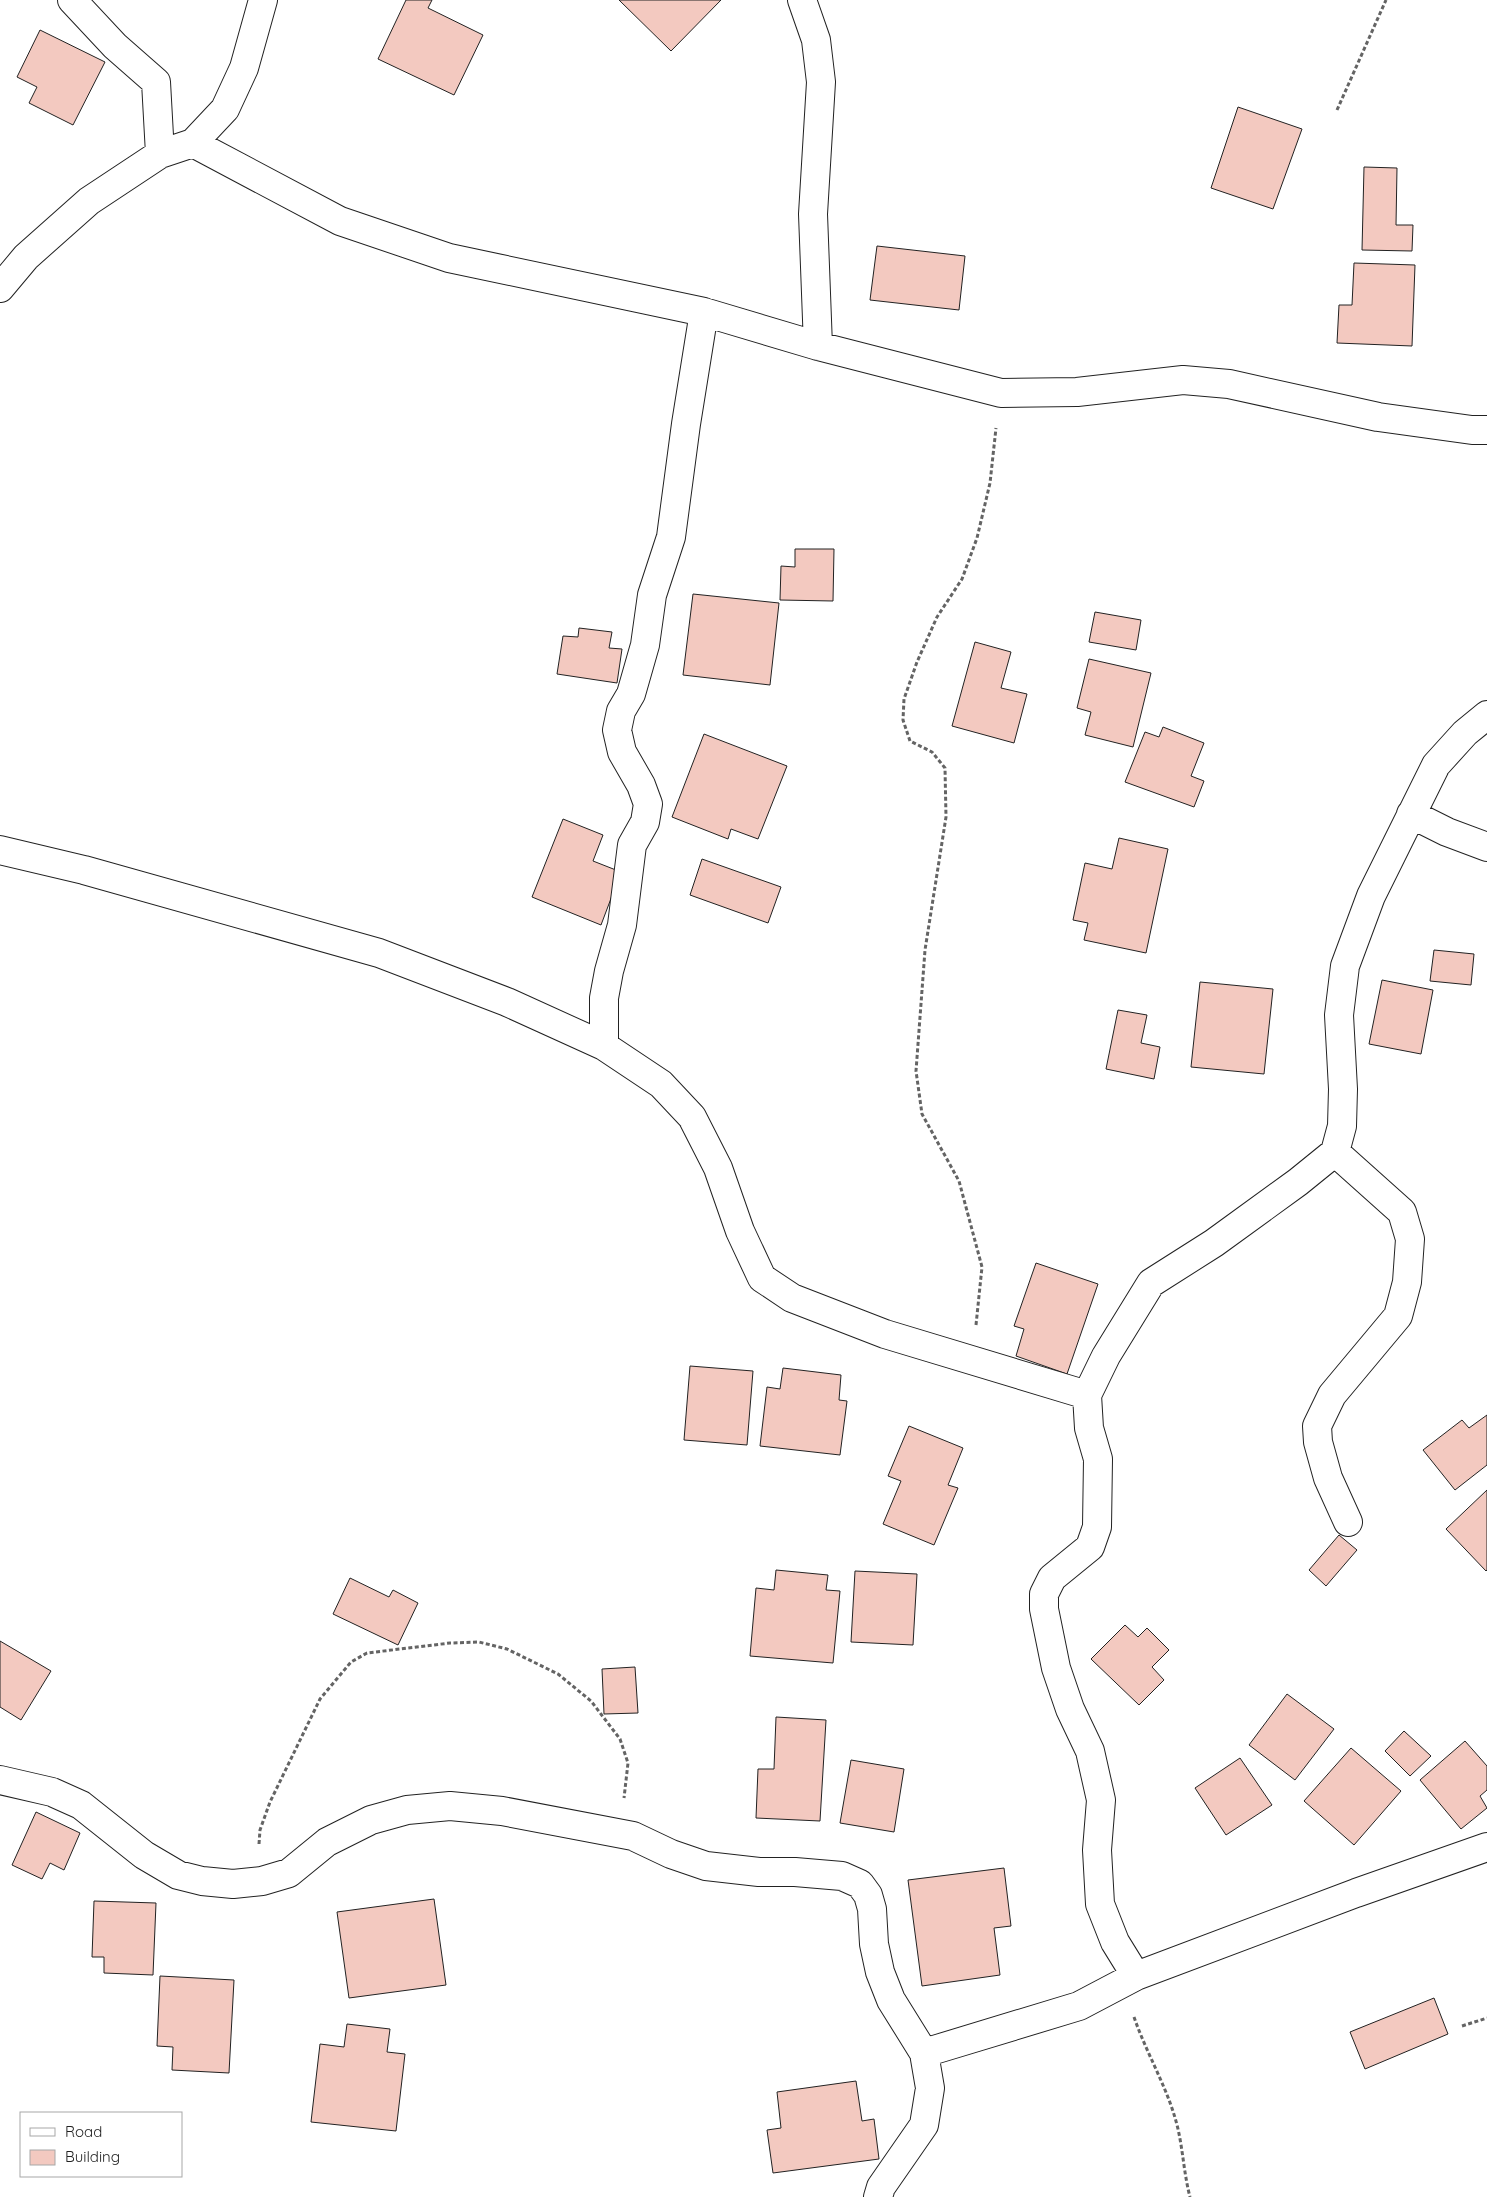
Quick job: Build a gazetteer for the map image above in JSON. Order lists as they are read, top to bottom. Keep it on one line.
{"legend":["Road","Building"]}
